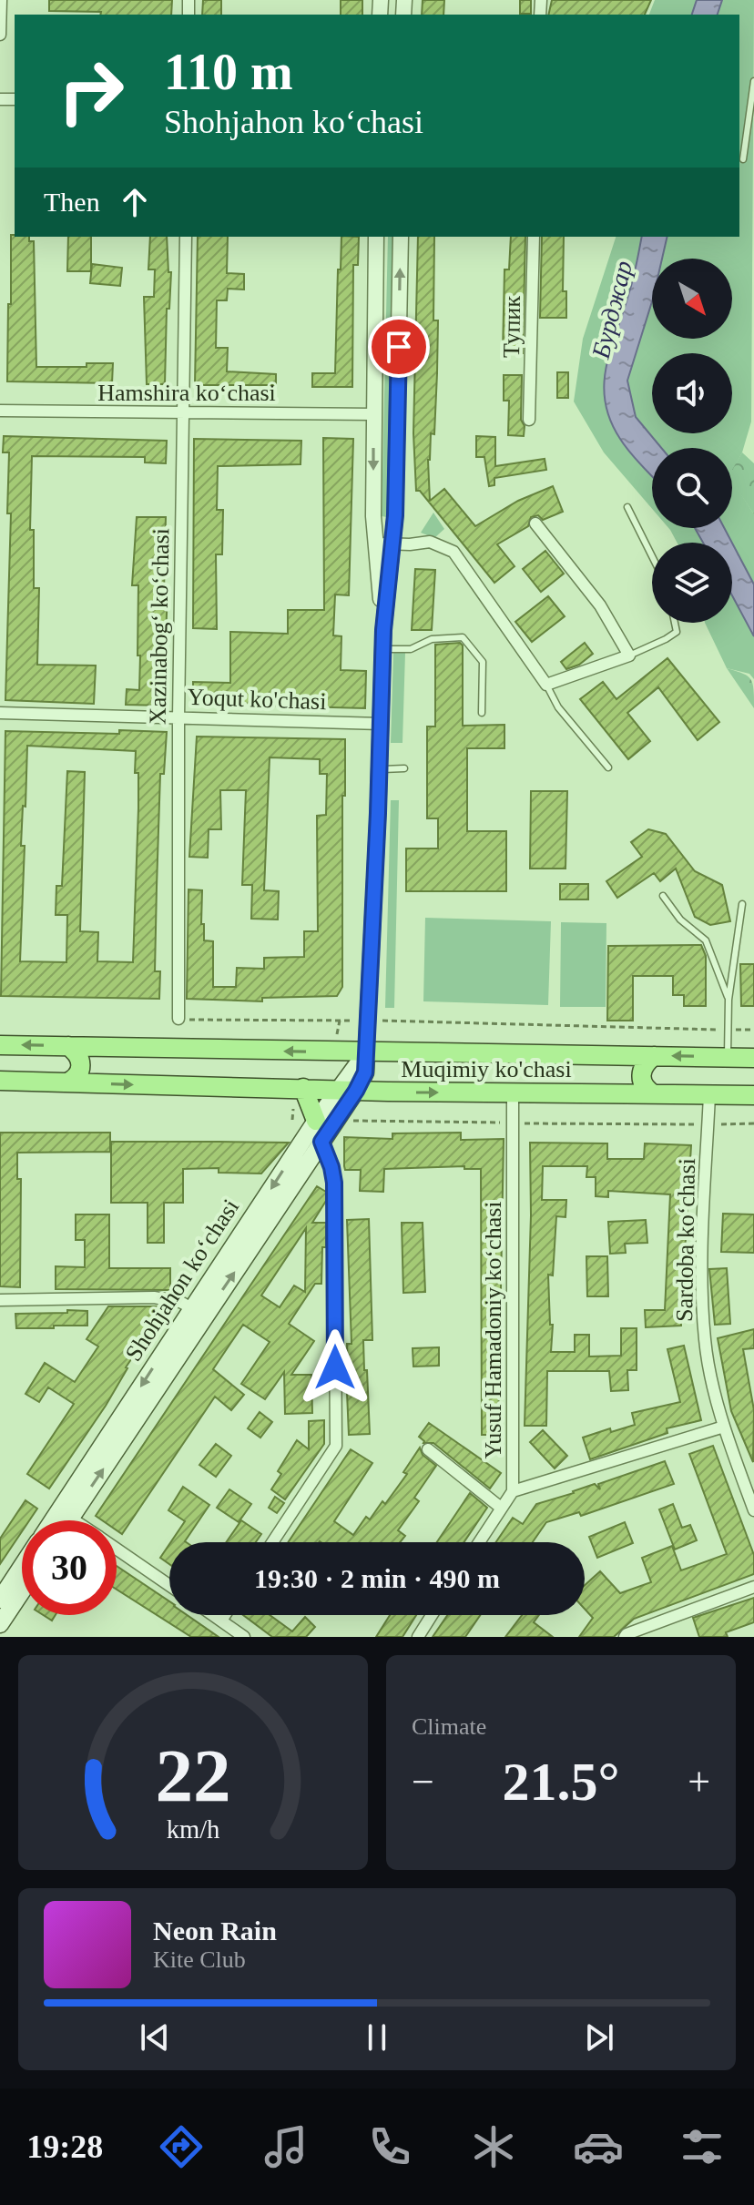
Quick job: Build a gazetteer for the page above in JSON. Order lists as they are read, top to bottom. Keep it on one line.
{"streets":{"main road":["Muqimiy ko'chasi","Shohjahon koʻchasi"],"street":["Тупик","Hamshira ko‘chasi","Xazinabog‘ ko‘chasi","Yoqut ko'chasi","Sardoba koʻchasi","Yusuf Hamadoniy koʻchasi"]},"crossings":[["Hamshira ko‘chasi","Xazinabog‘ ko‘chasi"],["Xazinabog‘ ko‘chasi","Yoqut ko'chasi"],["Muqimiy ko'chasi","Sardoba koʻchasi"],["Muqimiy ko'chasi","Shohjahon koʻchasi"],["Muqimiy ko'chasi","Yusuf Hamadoniy koʻchasi"]],"water":["Бурджар"],"north":"bottom right","page":{"turn":["110 m","Shohjahon koʻchasi"],"then":"Then","limit":"30","trip":"19:30 · 2 min · 490 m","tile":"Climate","heat":["−","21.5°","+"],"song":["Neon Rain","Kite Club"],"tabs":"19:28","gauge":["22","km/h"]}}
